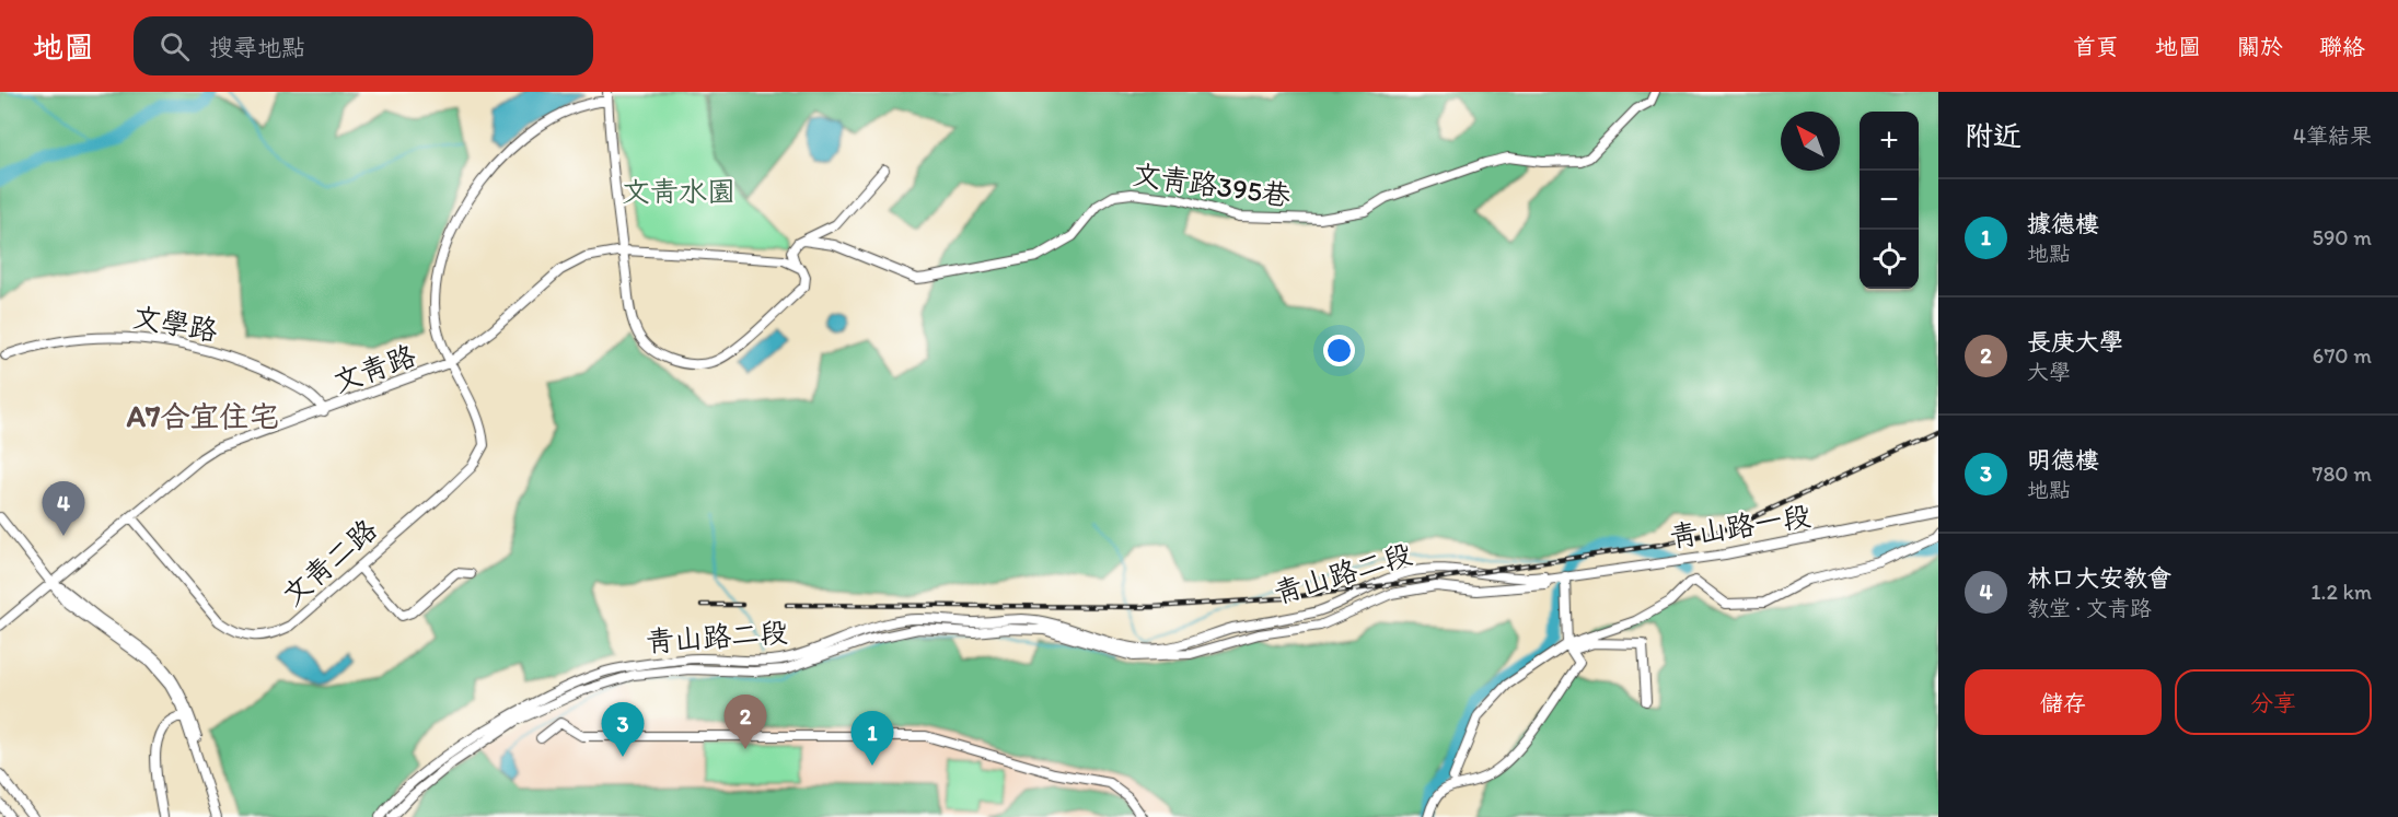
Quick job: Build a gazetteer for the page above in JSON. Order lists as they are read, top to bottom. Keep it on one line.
{"streets":{"street":["文青路395巷","文學路","文青路","青山路一段","文青二路","青山路二段"]},"crossings":[["文學路","文青路"],["文青路","文青二路"],["青山路一段","青山路二段"]],"districts":["A7合宜住宅"],"parks":["文青水園"],"north":"top left","page":{"header":"地圖","search":"搜尋地點","nav":["首頁","地圖","關於","聯絡"],"heading":["附近","4筆結果"],"map_buttons":["+","−"],"list":[{"mark":"1","name":"據德樓","note":"地點","value":"590 m"},{"mark":"2","name":"長庚大學","note":"大學","value":"670 m"},{"mark":"3","name":"明德樓","note":"地點","value":"780 m"},{"mark":"4","name":"林口大安教會","note":"教堂 · 文青路","value":"1.2 km"}],"pins":["4","2","3","1"],"buttons":["儲存","分享"]}}
